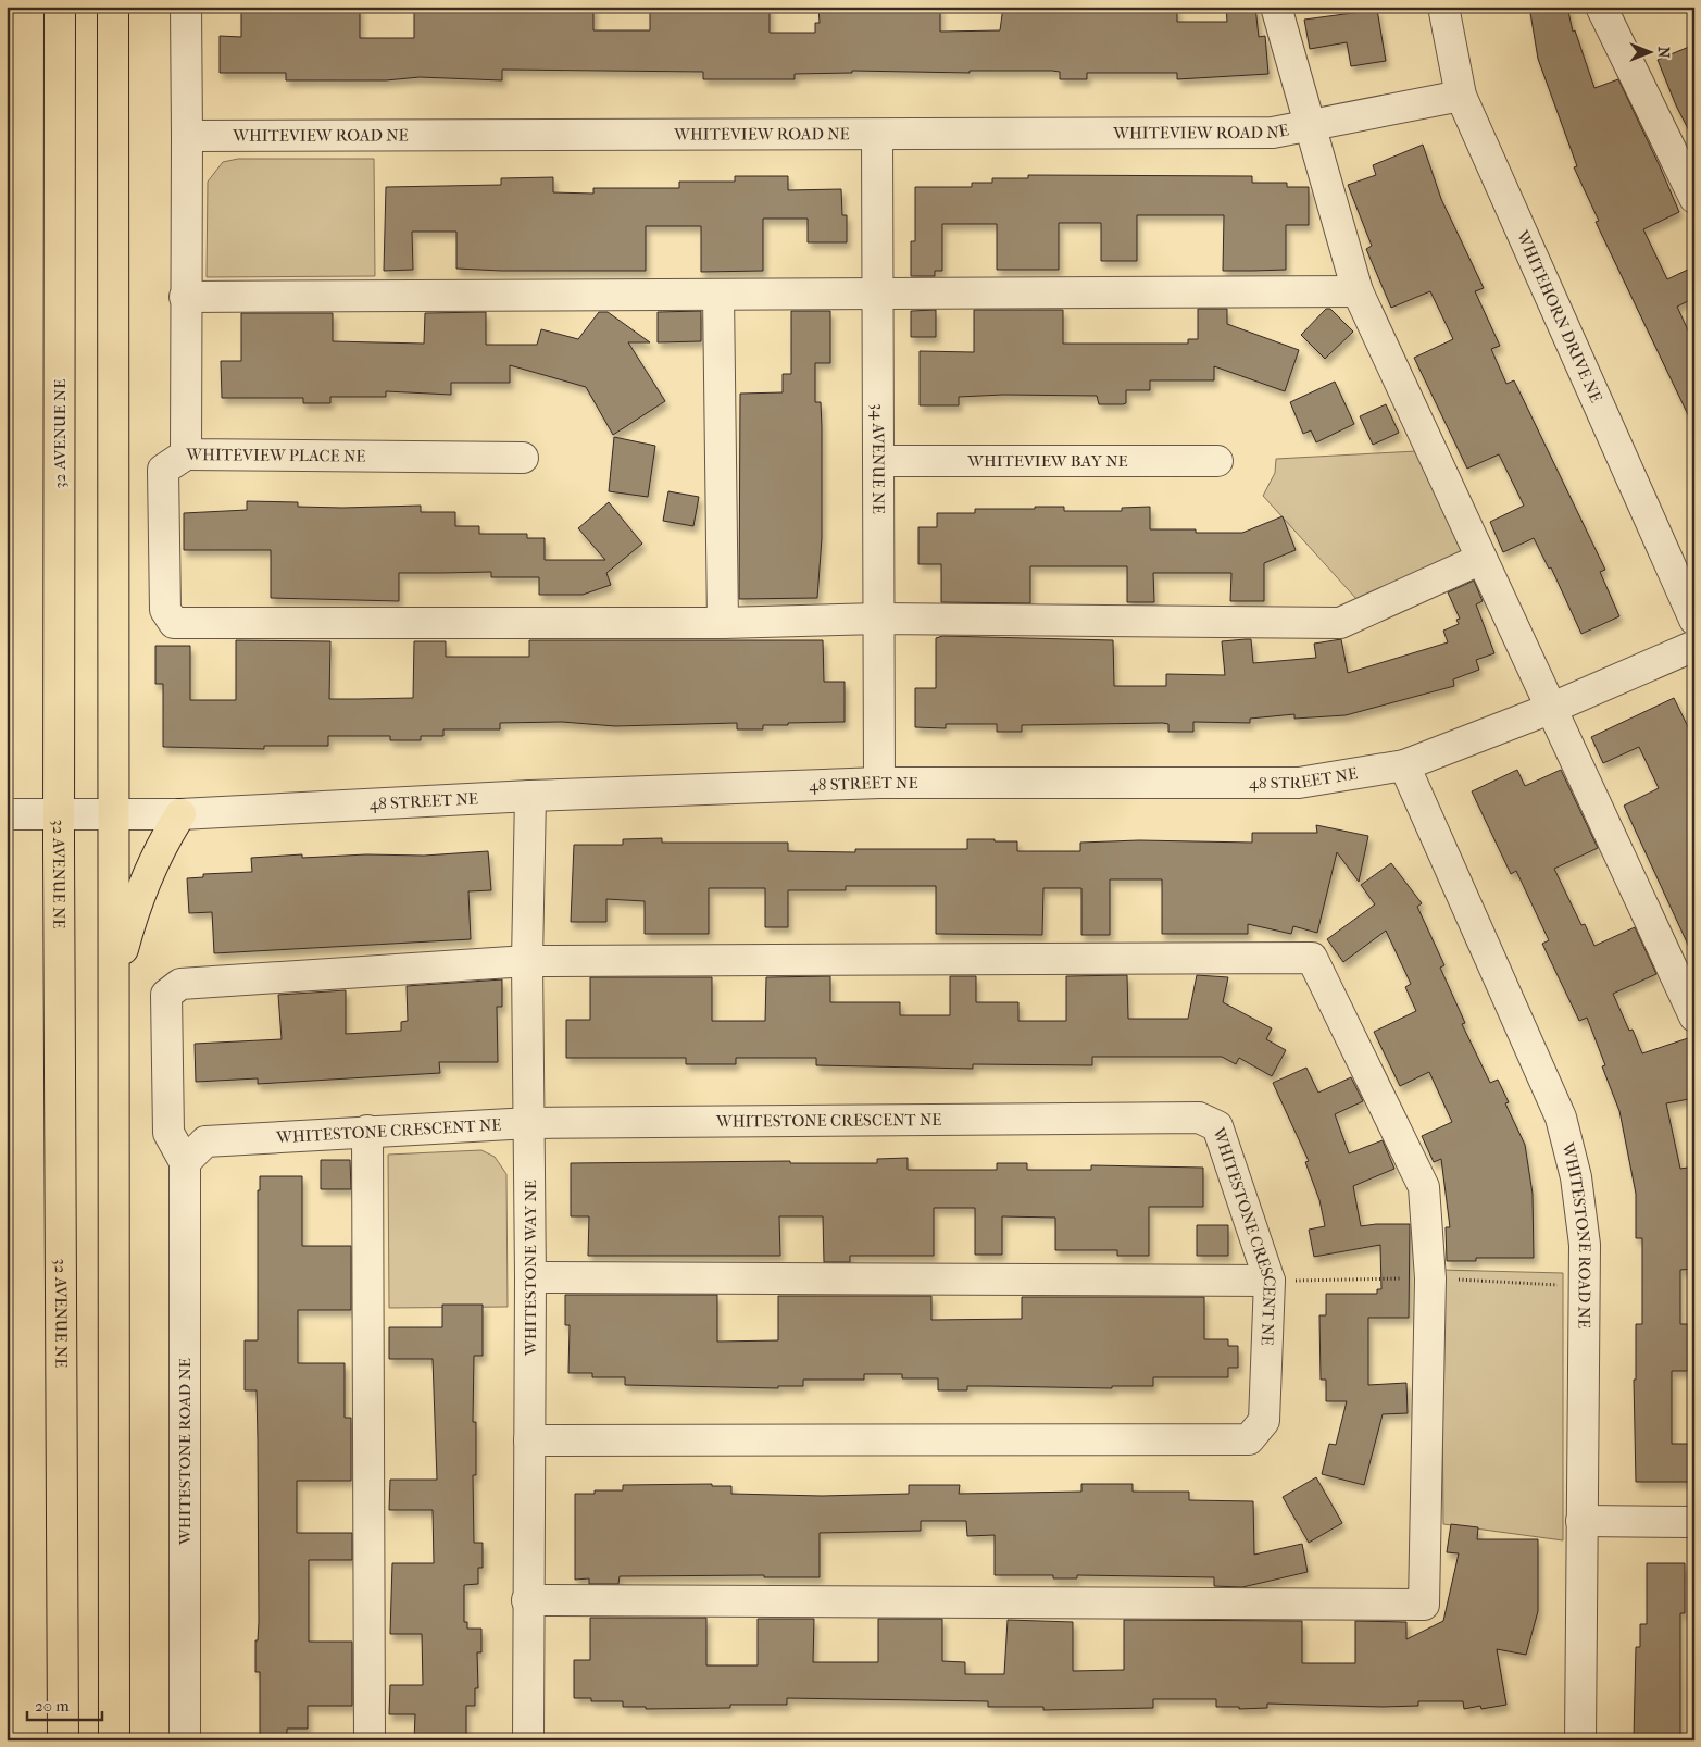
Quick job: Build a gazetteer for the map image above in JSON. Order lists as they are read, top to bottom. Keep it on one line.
{"streets":{"main road":["32 AVENUE NE"],"street":["WHITEVIEW ROAD NE","WHITEHORN DRIVE NE","WHITEVIEW PLACE NE","34 AVENUE NE","WHITEVIEW BAY NE","48 STREET NE","WHITESTONE CRESCENT NE","WHITESTONE ROAD NE","WHITESTONE WAY NE"]},"crossings":[["WHITEVIEW ROAD NE","WHITEHORN DRIVE NE"],["WHITEVIEW ROAD NE","WHITEVIEW PLACE NE"],["WHITEVIEW ROAD NE","34 AVENUE NE"],["32 AVENUE NE","48 STREET NE"],["34 AVENUE NE","WHITEVIEW BAY NE"],["34 AVENUE NE","48 STREET NE"],["48 STREET NE","WHITESTONE ROAD NE"],["48 STREET NE","WHITESTONE WAY NE"],["WHITESTONE CRESCENT NE","WHITESTONE ROAD NE"],["WHITESTONE CRESCENT NE","WHITESTONE WAY NE"]],"scale_bar":"20 m","north":"right"}
